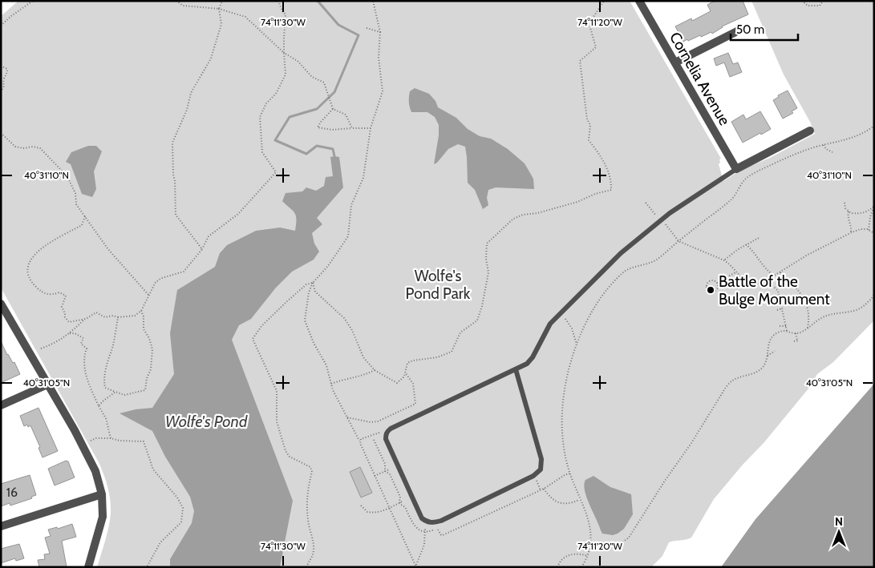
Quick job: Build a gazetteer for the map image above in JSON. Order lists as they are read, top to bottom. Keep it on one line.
{"streets":{"street":["Cornelia Avenue"]},"water":["Wolfe's Pond"],"parks":["Wolfe's Pond Park"],"places":["Battle of the Bulge Monument"],"house_numbers":["16"],"scale_bar":"50 m","north":"top","coordinates":["74°11'30\"W","74°11'20\"W","40°31'10\"N","40°31'05\"N"]}
